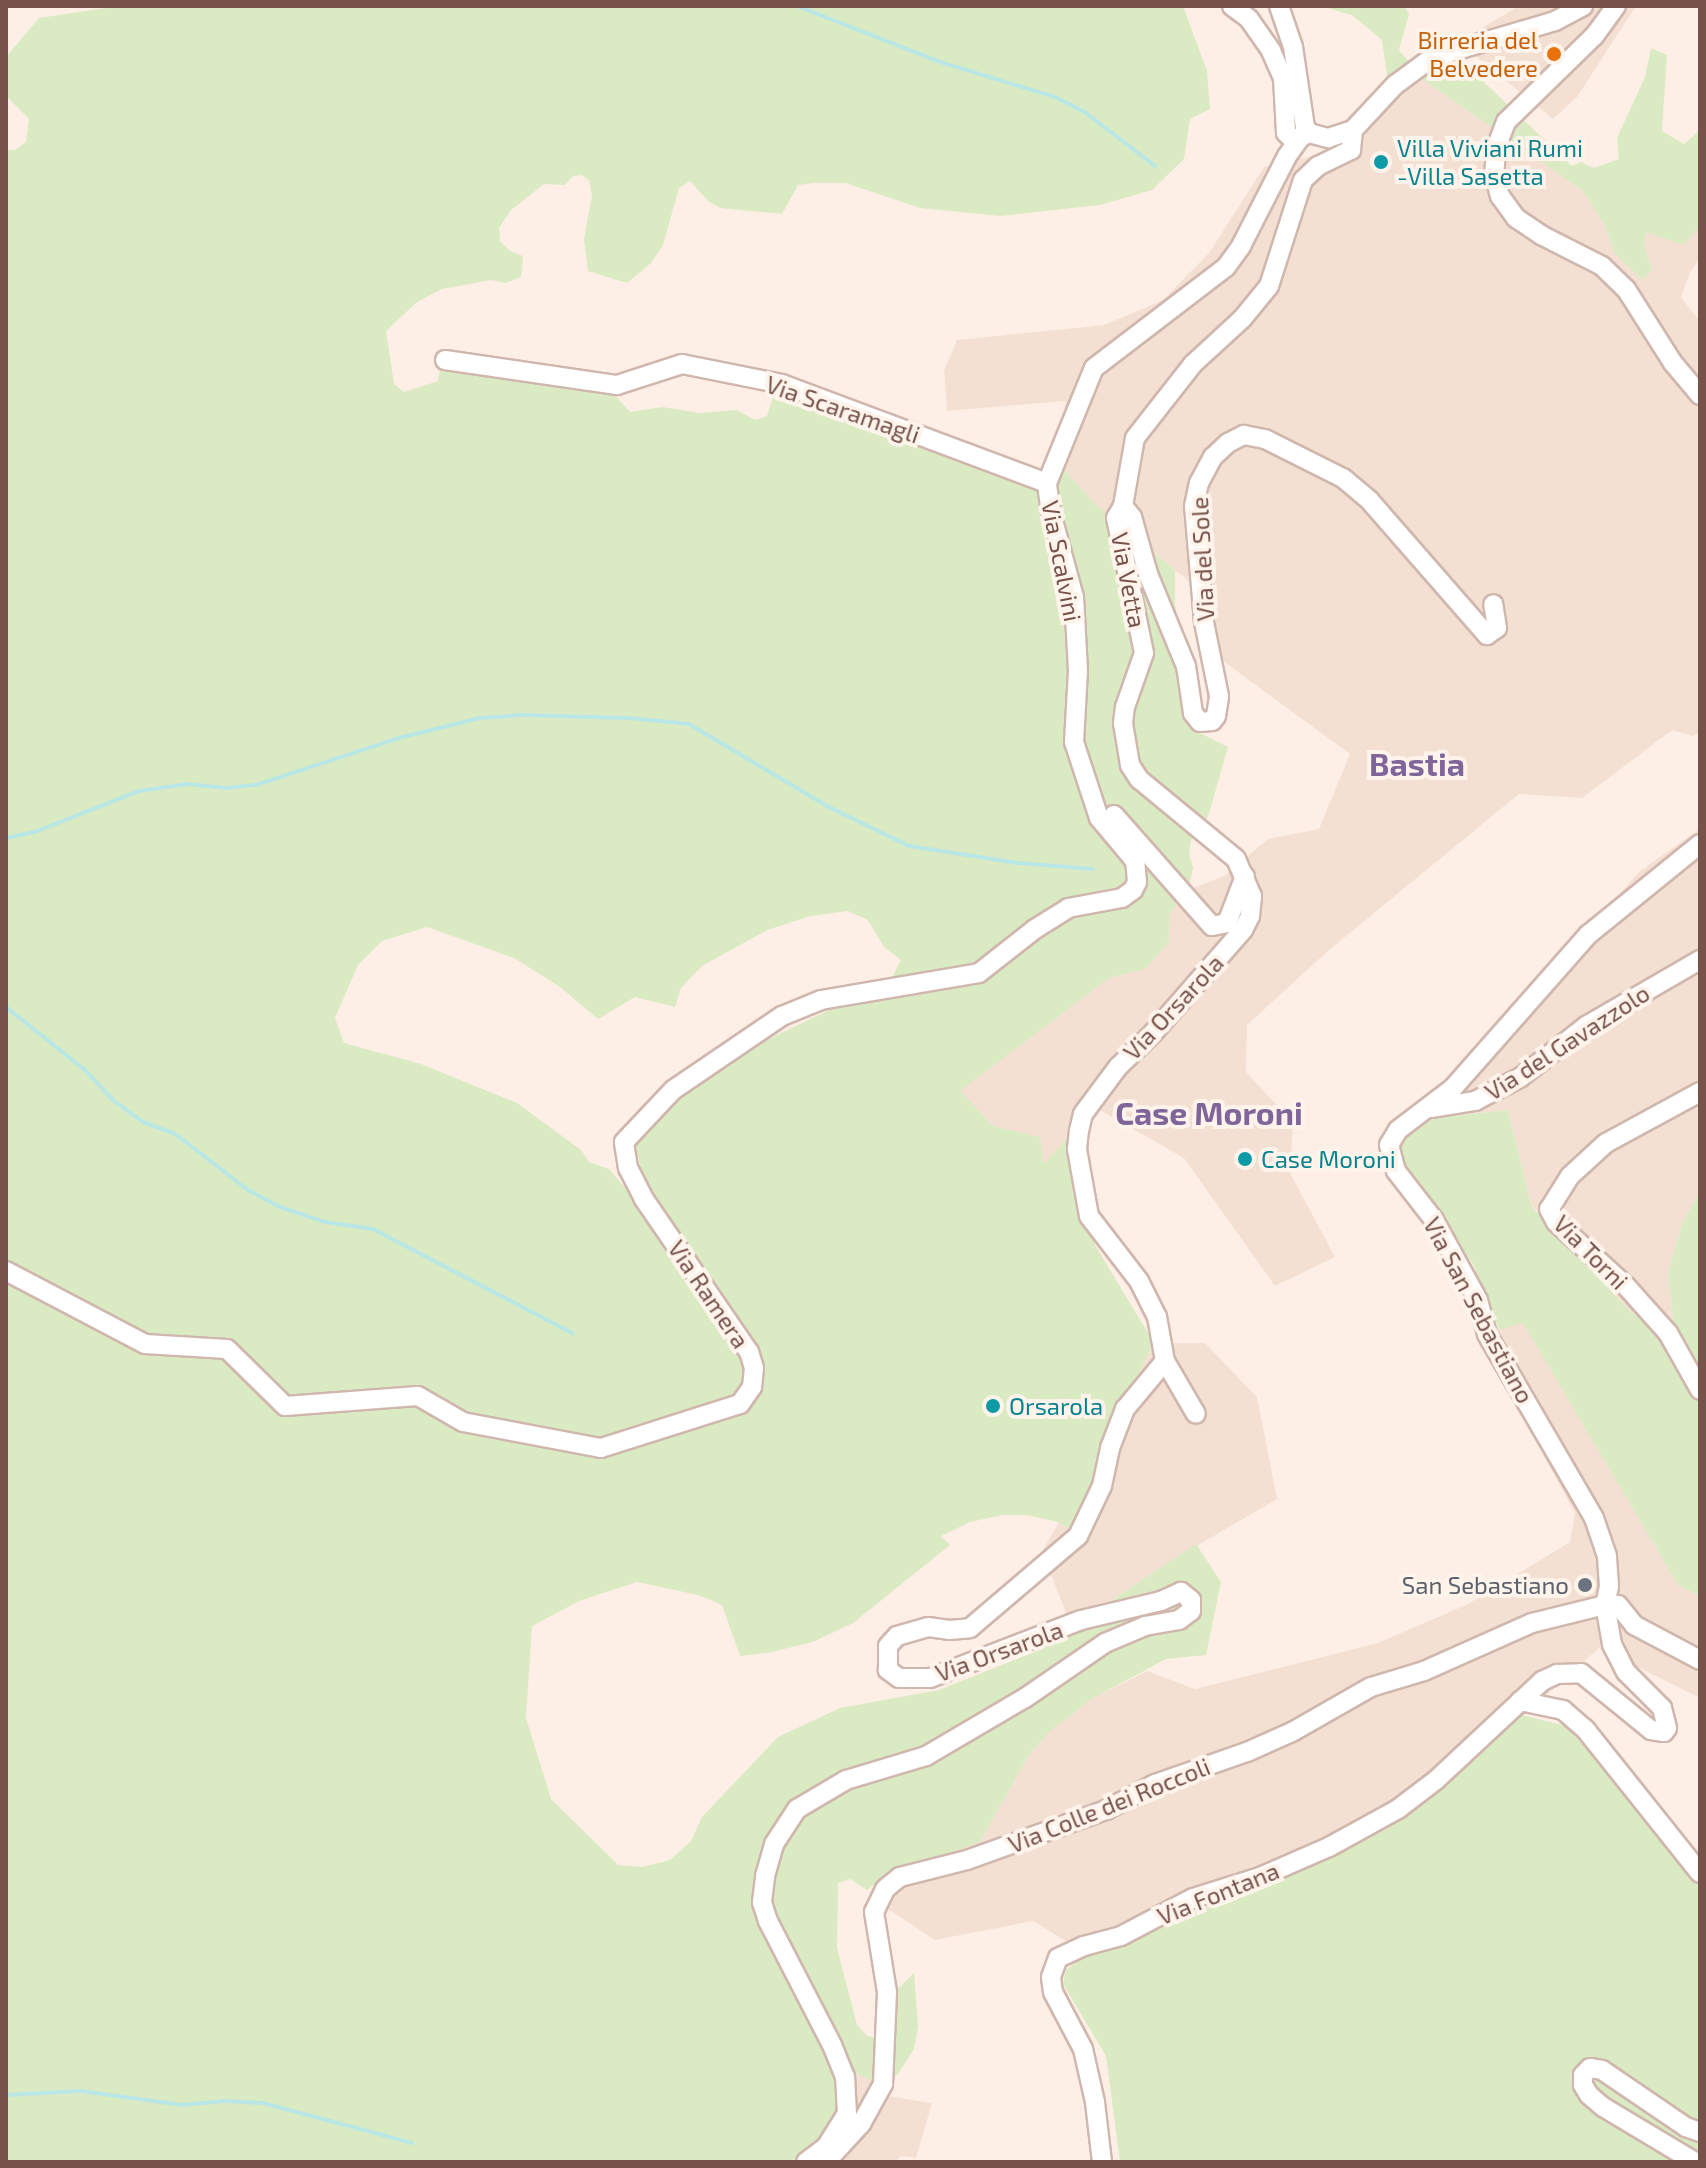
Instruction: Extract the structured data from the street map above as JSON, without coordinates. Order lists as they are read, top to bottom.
{
  "streets": {
    "street": [
      "Via Scaramagli",
      "Via del Sole",
      "Via Scalvini",
      "Via Vetta",
      "Via Orsarola",
      "Via del Gavazzolo",
      "Via Torni",
      "Via Ramera",
      "Via San Sebastiano",
      "Via Colle dei Roccoli",
      "Via Fontana"
    ]
  },
  "crossings": [
    ["Via Scaramagli", "Via Scalvini"],
    ["Via del Sole", "Via Vetta"],
    ["Via Scalvini", "Via Vetta"],
    ["Via Scalvini", "Via Orsarola"],
    ["Via Scalvini", "Via Ramera"],
    ["Via Vetta", "Via Orsarola"],
    ["Via del Gavazzolo", "Via San Sebastiano"],
    ["Via San Sebastiano", "Via Colle dei Roccoli"],
    ["Via San Sebastiano", "Via Fontana"]
  ],
  "districts": ["Bastia", "Case Moroni"],
  "places": [
    "Birreria del Belvedere",
    "Villa Viviani Rumi -Villa Sasetta",
    "Case Moroni",
    "Orsarola",
    "San Sebastiano"
  ]
}
